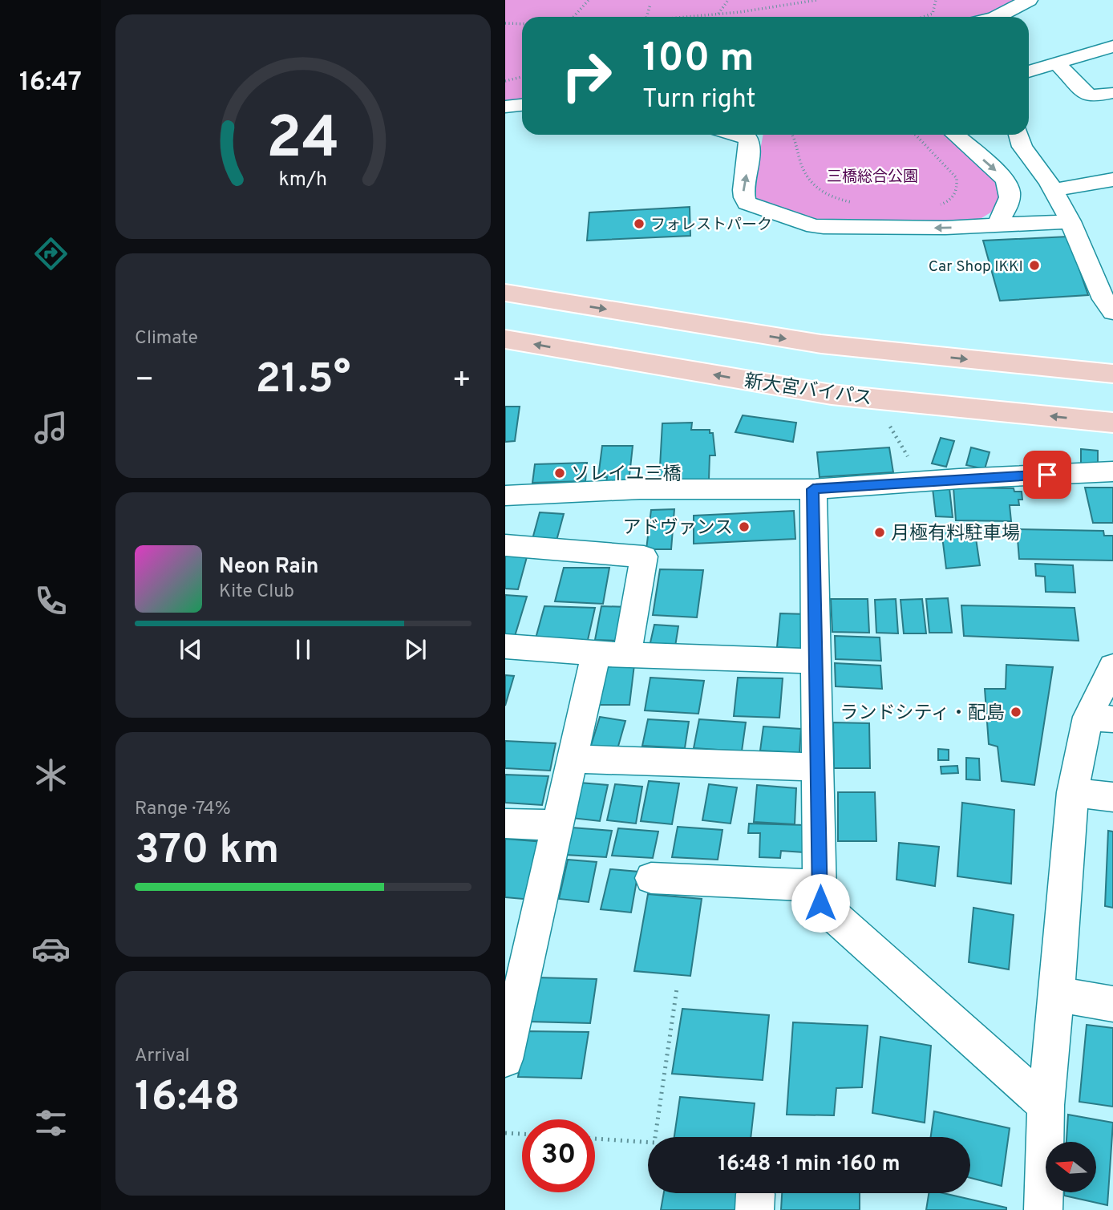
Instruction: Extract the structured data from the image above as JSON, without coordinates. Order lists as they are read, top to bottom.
{
  "streets": {
    "highway": ["新大宮バイパス"]
  },
  "parks": ["三橋総合公園"],
  "places": [
    "フォレストパーク",
    "Car Shop IKKI",
    "ソレイユ三橋",
    "アドヴァンス",
    "月極有料駐車場",
    "ランドシティ・配島"
  ],
  "north": "left",
  "page": {
    "tabs": "16:47",
    "turn": ["100 m", "Turn right"],
    "tile": [
      "Climate",
      ["Range · 74%", "370 km"],
      ["Arrival", "16:48"]
    ],
    "heat": ["−", "21.5°", "+"],
    "song": ["Neon Rain", "Kite Club"],
    "limit": "30",
    "trip": "16:48 · 1 min · 160 m",
    "gauge": ["24", "km/h"]
  }
}
